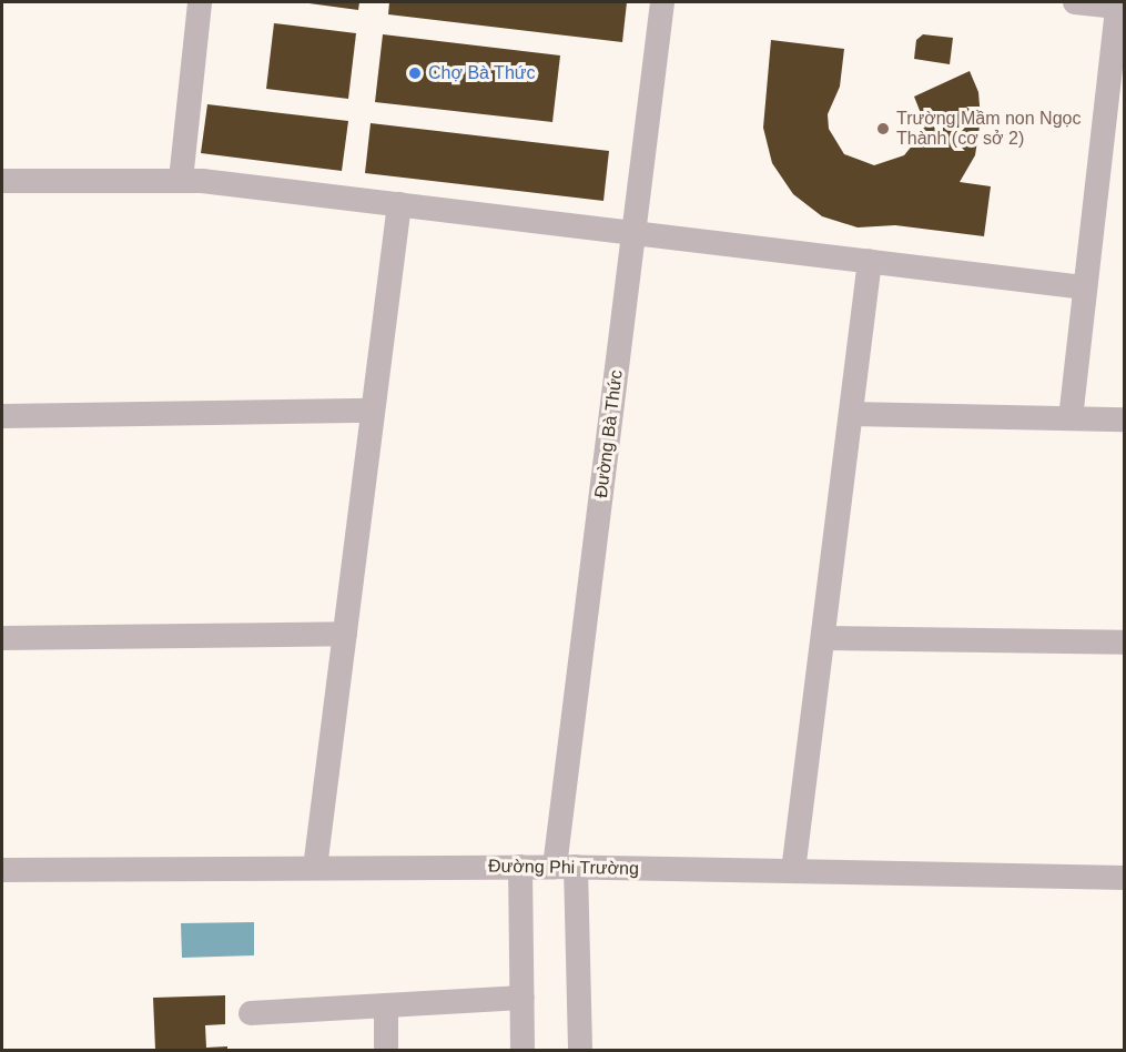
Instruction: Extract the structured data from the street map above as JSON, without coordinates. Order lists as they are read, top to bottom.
{
  "streets": {
    "street": ["Đường Bà Thức", "Đường Phi Trường"]
  },
  "crossings": [
    ["Đường Bà Thức", "Đường Phi Trường"]
  ],
  "places": ["Chợ Bà Thức", "Trường Mầm non Ngọc Thành (cơ sở 2)"]
}
